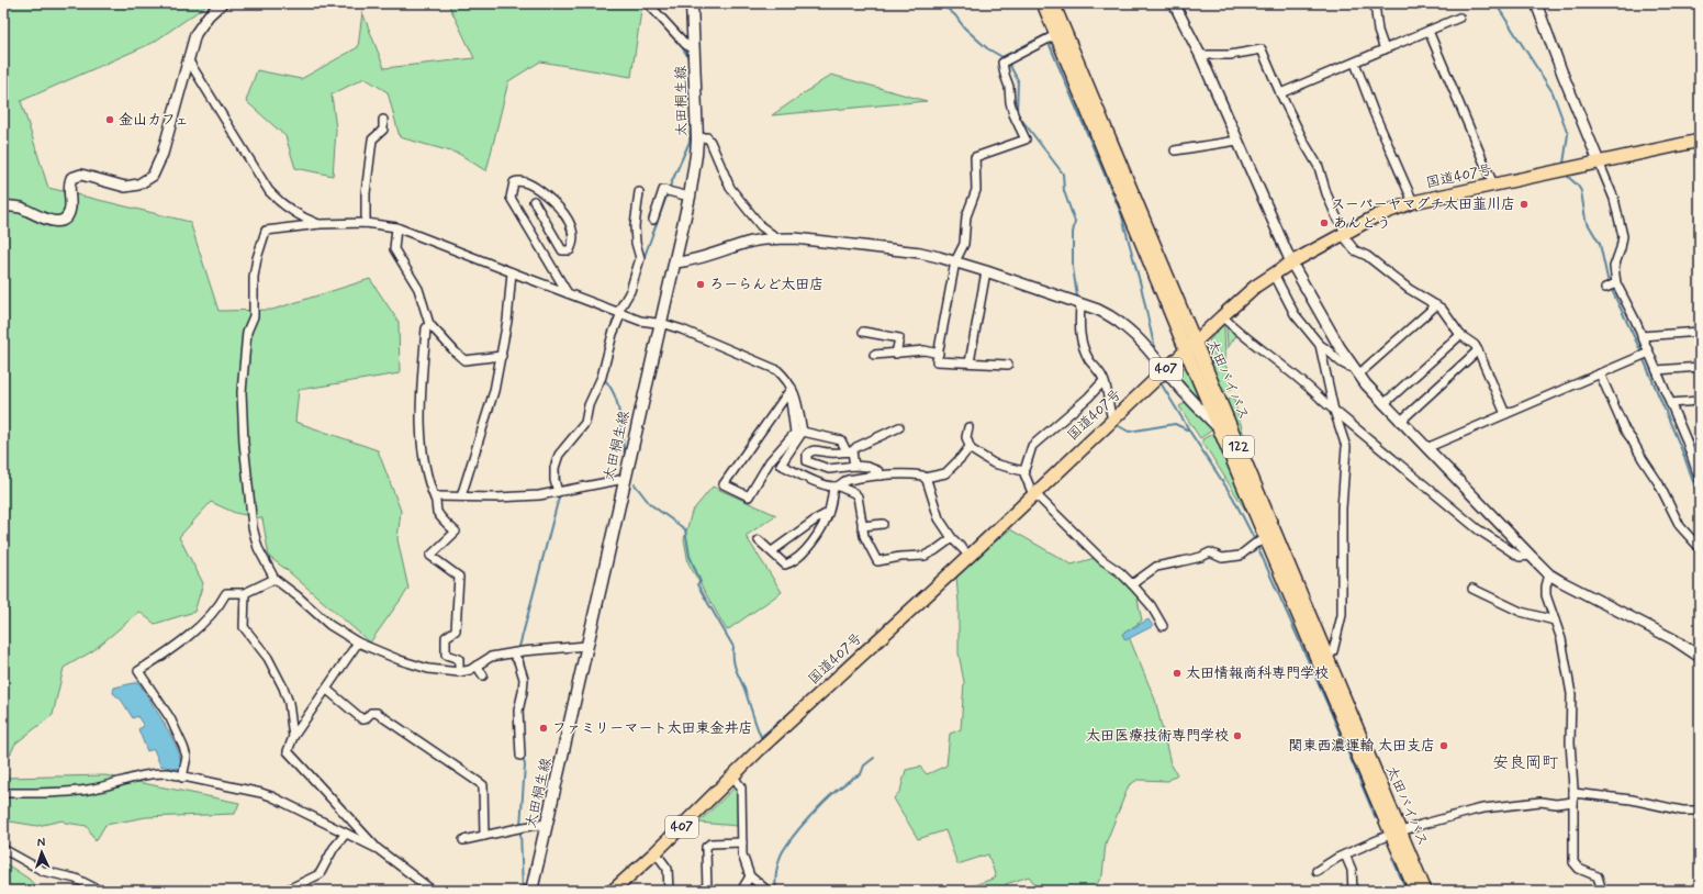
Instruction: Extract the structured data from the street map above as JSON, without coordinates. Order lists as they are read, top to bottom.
{
  "streets": {
    "highway": [
      "国道407号",
      "407",
      "太田バイパス",
      "122"
    ],
    "main road": ["太田桐生線"]
  },
  "crossings": [
    ["国道407号", "太田バイパス"]
  ],
  "districts": ["安良岡町"],
  "places": [
    "金山カフェ",
    "スーパーヤマグチ太田韮川店",
    "あんどう",
    "ろーらんど太田店",
    "太田情報商科専門学校",
    "ファミリーマート太田東金井店",
    "太田医療技術専門学校",
    "関東西濃運輸 太田支店"
  ],
  "north": "top"
}
